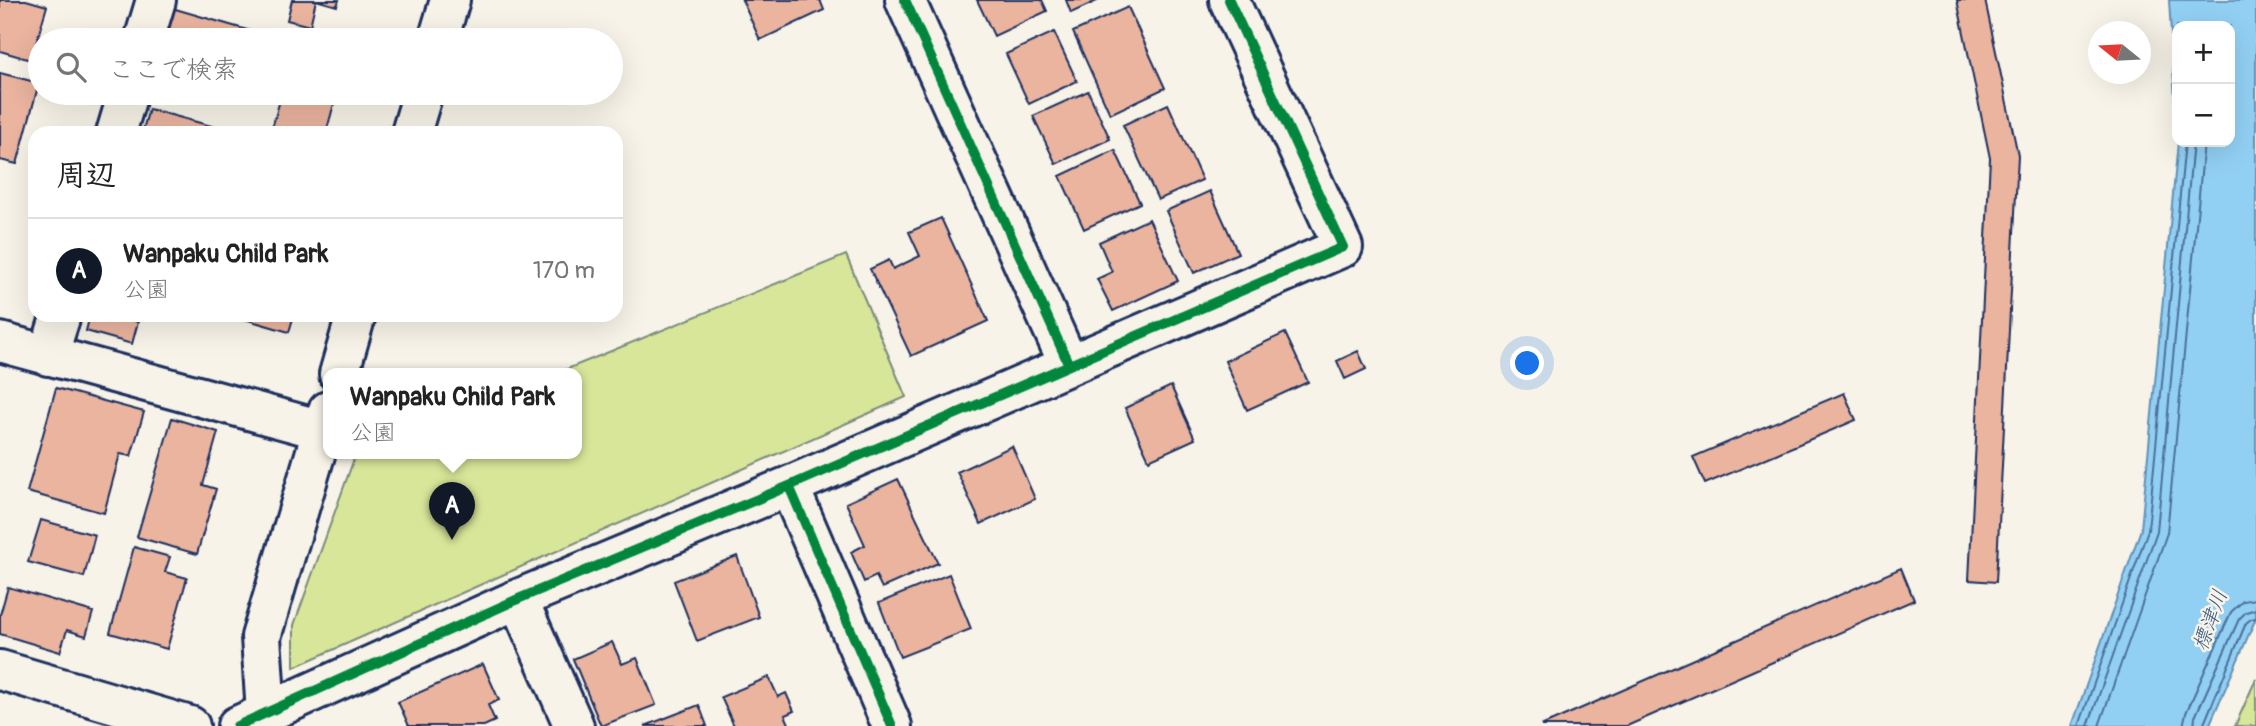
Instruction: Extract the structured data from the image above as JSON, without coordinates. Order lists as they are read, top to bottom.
{
  "water": ["標津川"],
  "north": "left",
  "page": {
    "map_buttons": ["+", "−"],
    "search": "ここで検索",
    "heading": "周辺",
    "list": [
      {
        "mark": "A",
        "name": "Wanpaku Child Park",
        "note": "公園",
        "value": "170 m"
      }
    ],
    "popup": ["Wanpaku Child Park", "公園"],
    "pins": "A"
  }
}
